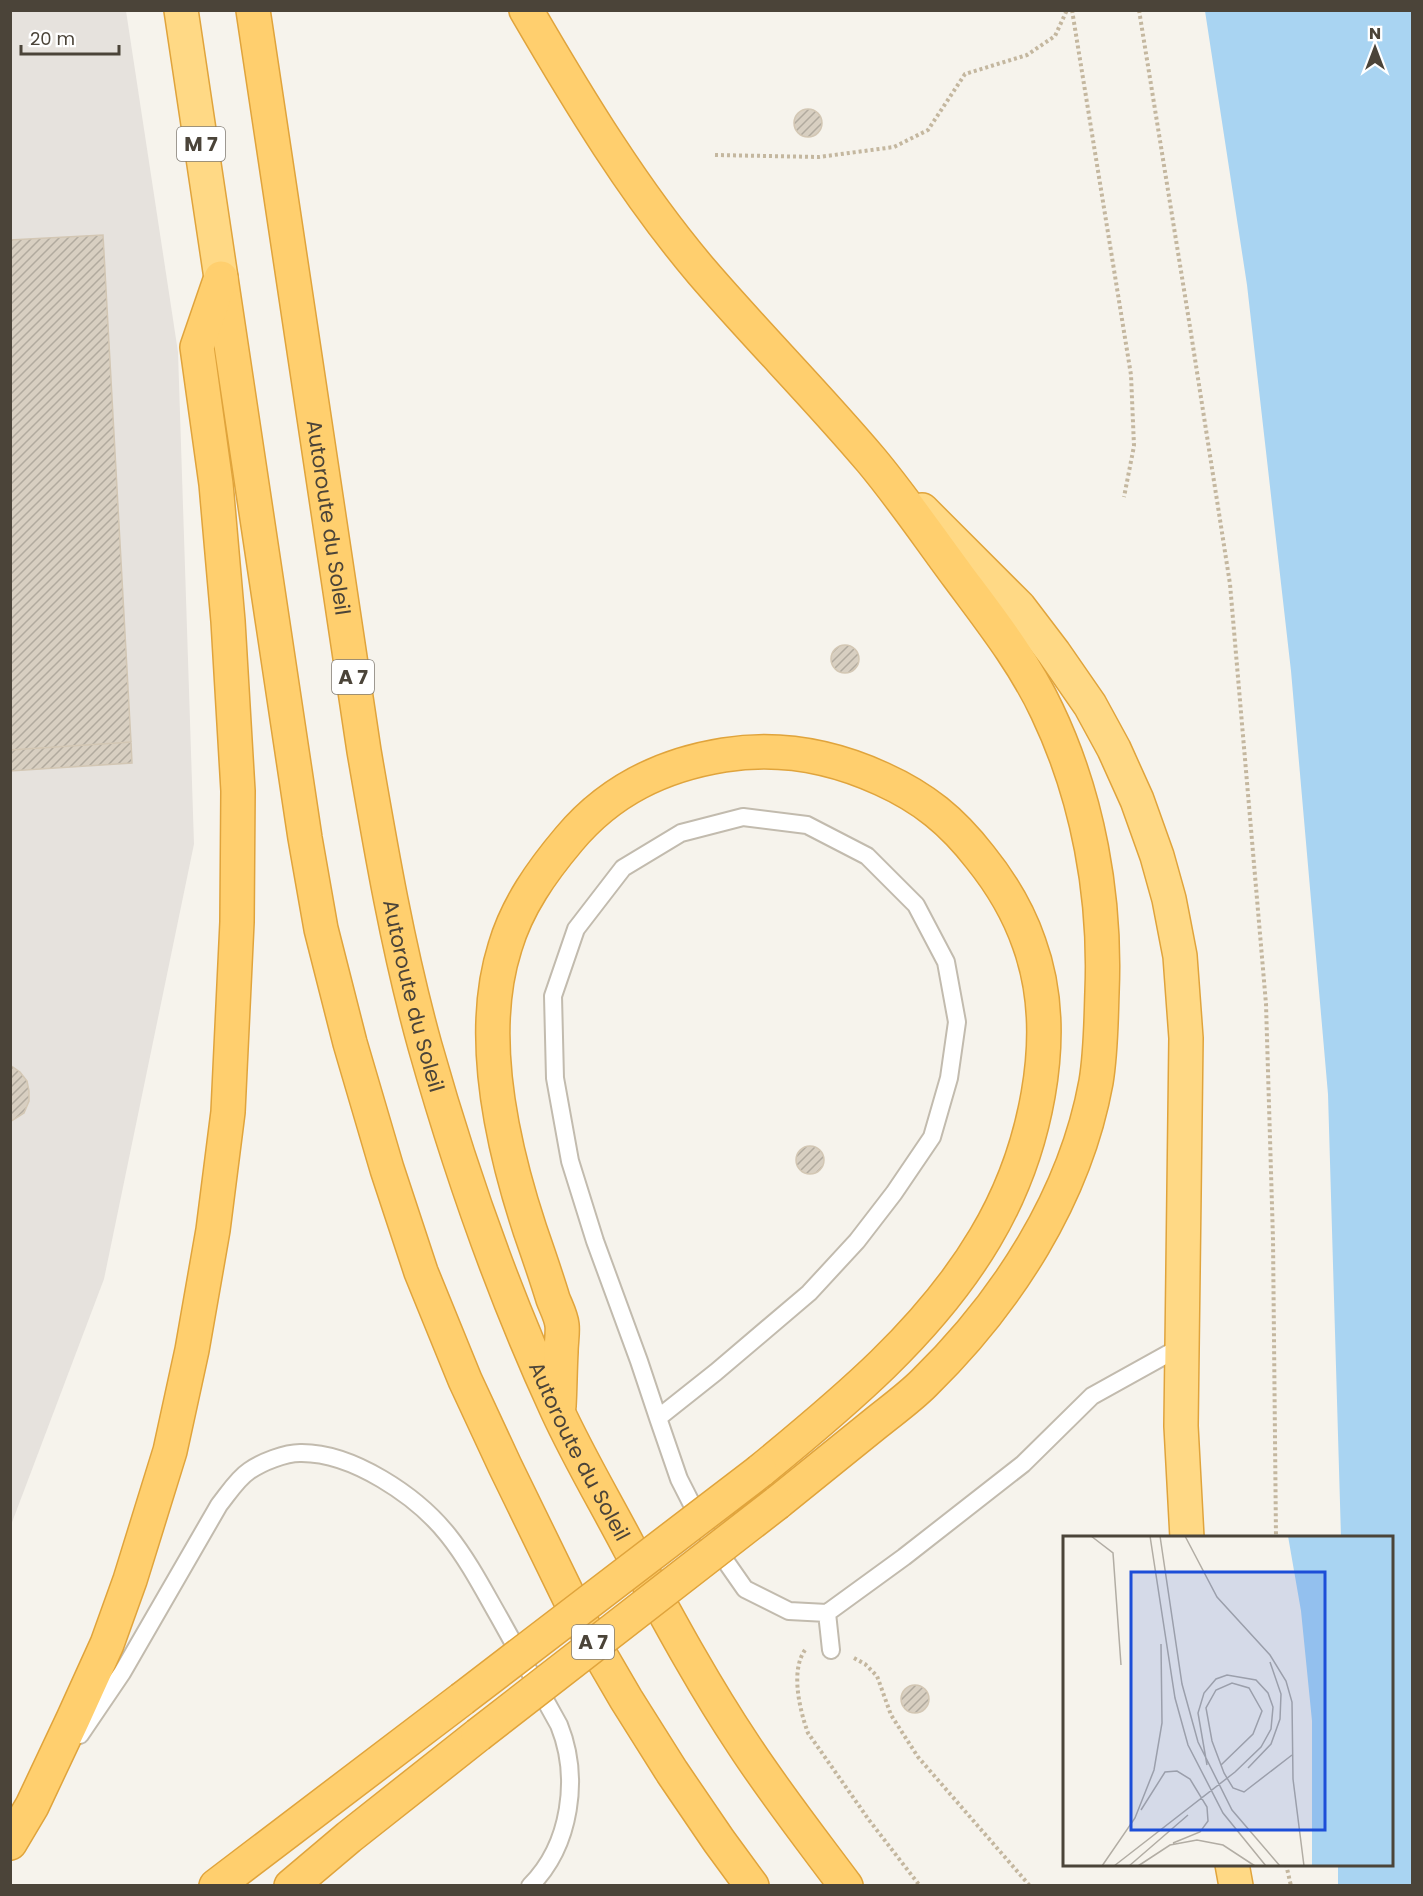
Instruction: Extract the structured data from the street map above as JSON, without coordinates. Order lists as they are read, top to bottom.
{
  "streets": {
    "highway": ["M 7", "Autoroute du Soleil", "A 7"]
  },
  "crossings": [
    ["M 7", "A 7"]
  ],
  "scale_bar": "20 m",
  "north": "top"
}
